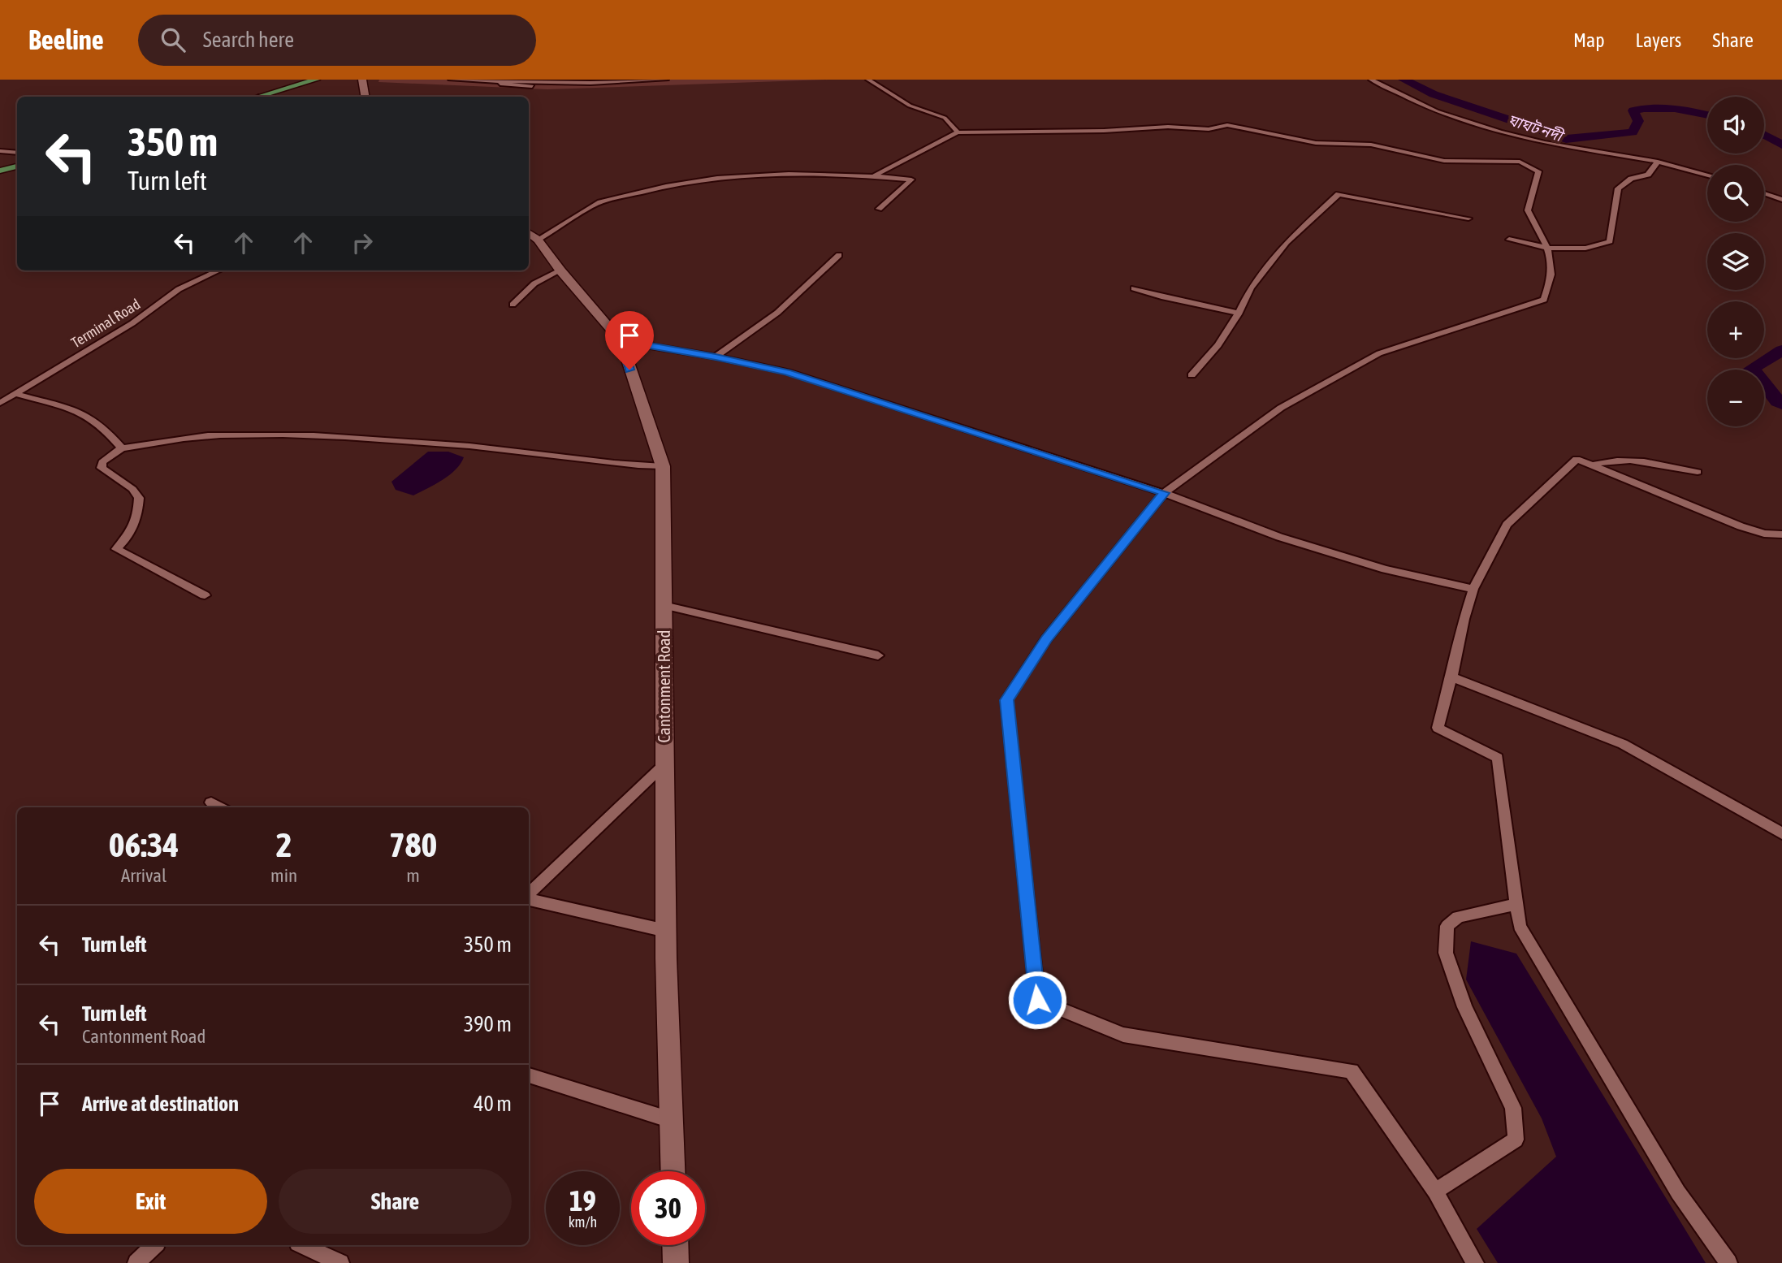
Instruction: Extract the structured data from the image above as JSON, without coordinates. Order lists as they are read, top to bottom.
{
  "streets": {
    "street": ["Terminal Road", "Cantonment Road"]
  },
  "water": ["ঘাঘট নদী"],
  "page": {
    "header": "Beeline",
    "search": "Search here",
    "nav": ["Map", "Layers", "Share"],
    "map_buttons": ["+", "−"],
    "turn": ["350 m", "Turn left"],
    "eta": [
      "06:34",
      "Arrival",
      "2",
      "min",
      "780",
      "m"
    ],
    "list": [
      {
        "name": "Turn left",
        "value": "350 m"
      },
      {
        "name": "Turn left",
        "note": "Cantonment Road",
        "value": "390 m"
      },
      {
        "name": "Arrive at destination",
        "value": "40 m"
      }
    ],
    "buttons": ["Exit", "Share"],
    "speed": "19 km/h",
    "limit": "30"
  }
}
